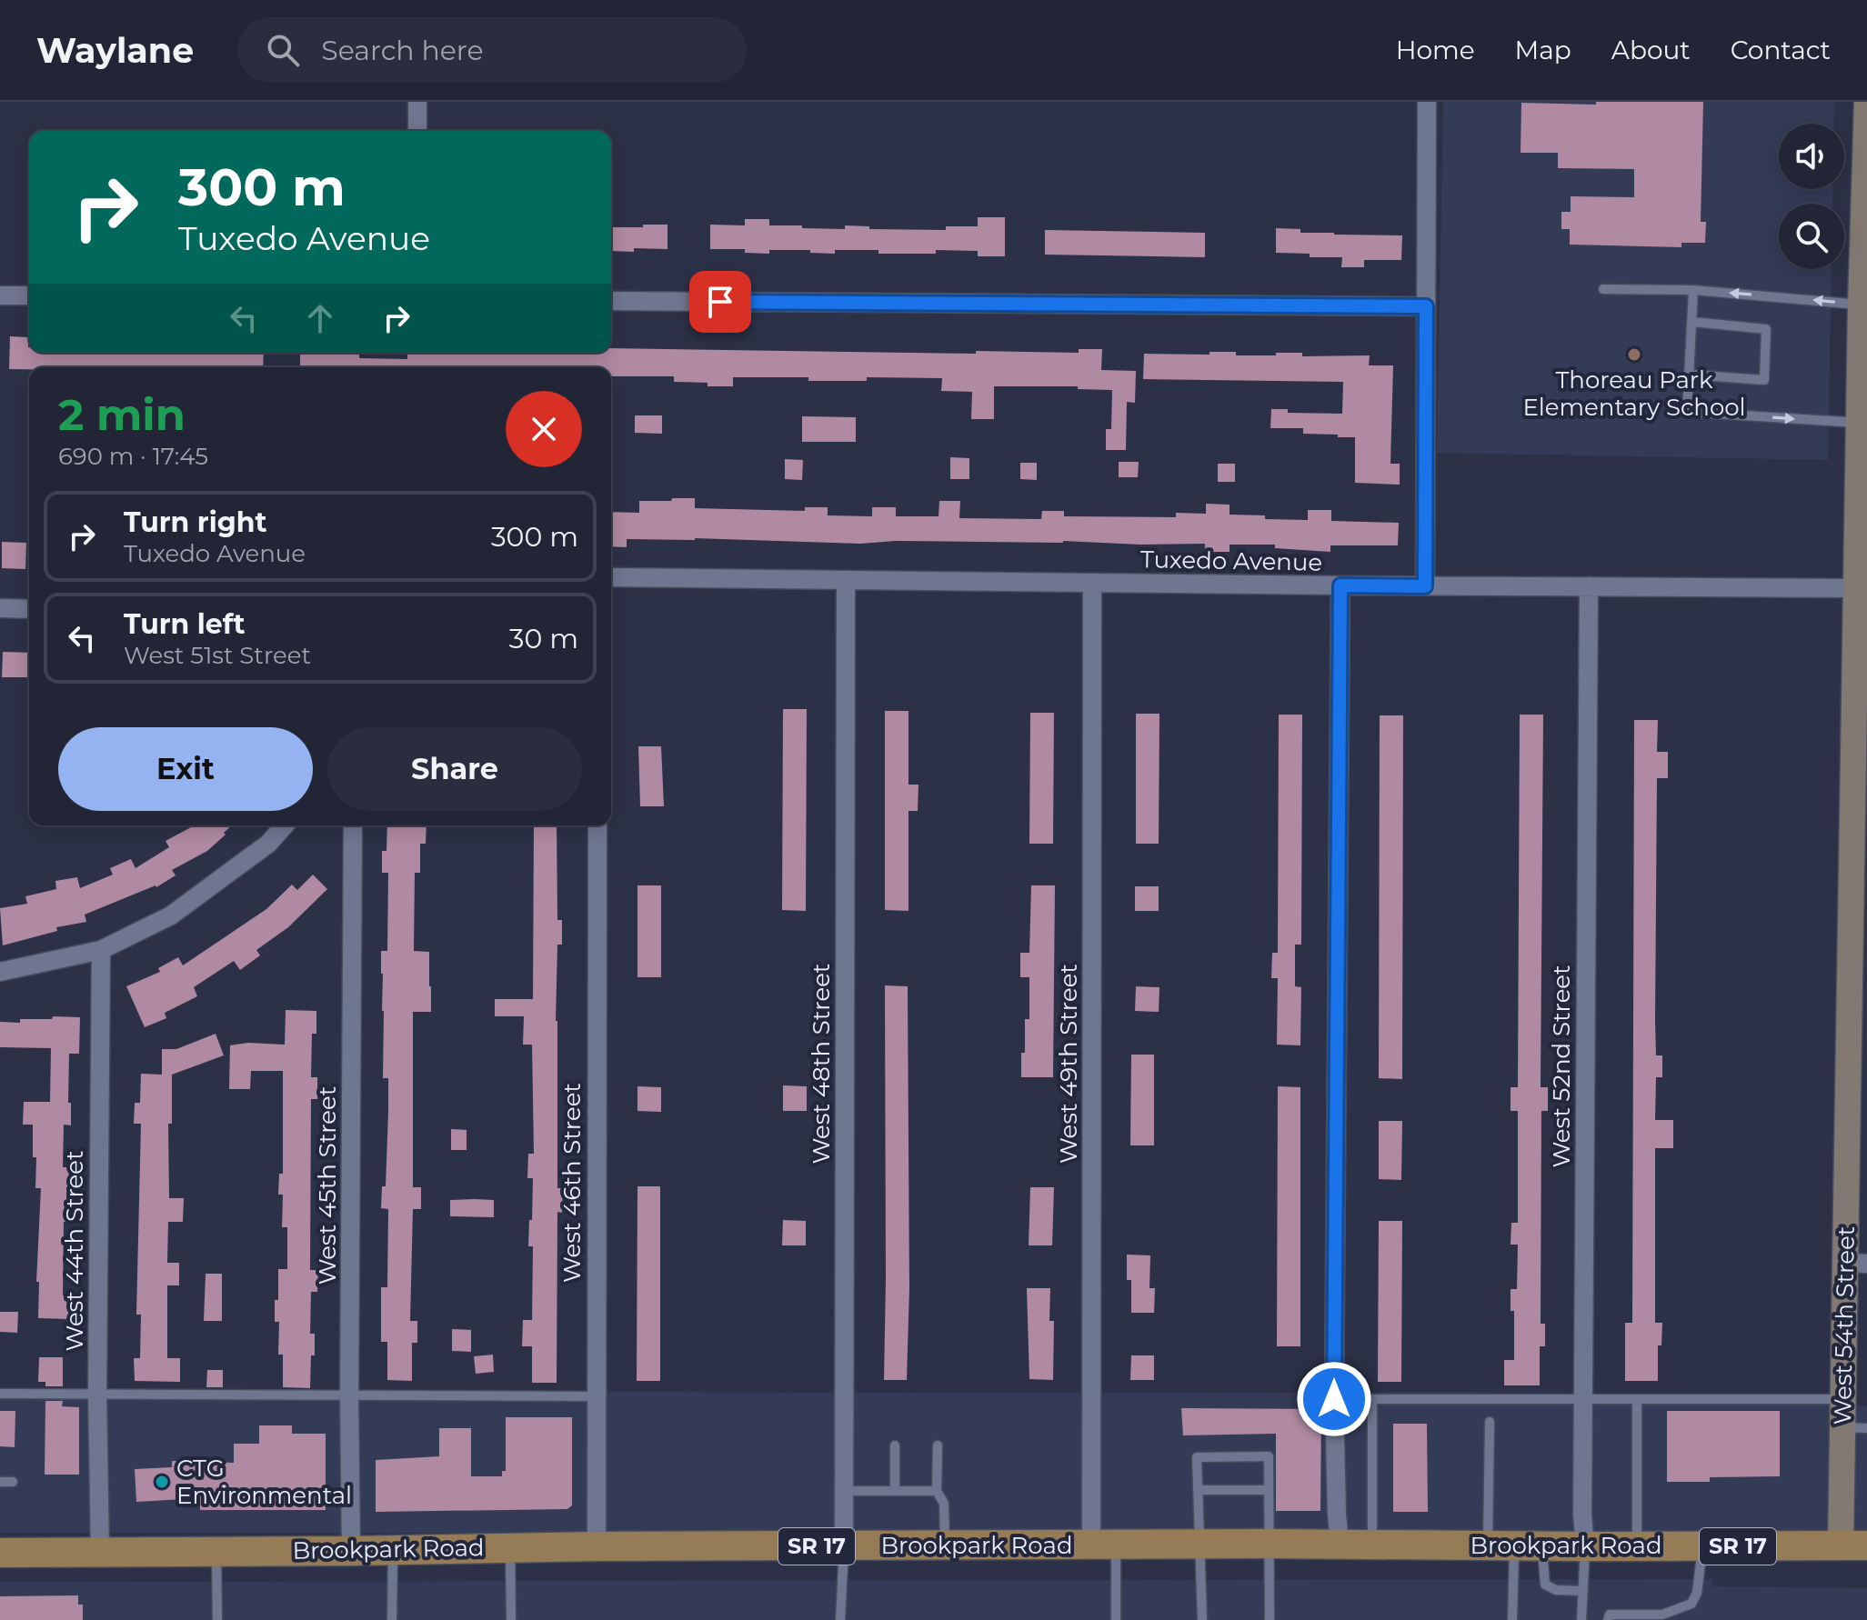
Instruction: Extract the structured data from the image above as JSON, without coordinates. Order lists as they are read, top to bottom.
{
  "streets": {
    "main road": ["Brookpark Road", "SR 17"],
    "street": [
      "Tuxedo Avenue",
      "West 48th Street",
      "West 49th Street",
      "West 52nd Street",
      "West 46th Street",
      "West 45th Street",
      "West 44th Street",
      "West 54th Street"
    ]
  },
  "crossings": [
    ["Tuxedo Avenue", "West 48th Street"],
    ["Tuxedo Avenue", "West 49th Street"],
    ["Tuxedo Avenue", "West 52nd Street"],
    ["Tuxedo Avenue", "West 54th Street"],
    ["West 48th Street", "Brookpark Road"],
    ["West 49th Street", "Brookpark Road"],
    ["West 52nd Street", "Brookpark Road"],
    ["West 46th Street", "Brookpark Road"],
    ["West 45th Street", "Brookpark Road"],
    ["West 44th Street", "Brookpark Road"],
    ["West 54th Street", "Brookpark Road"]
  ],
  "places": ["Thoreau Park Elementary School", "CTG Environmental"],
  "page": {
    "header": "Waylane",
    "search": "Search here",
    "nav": [
      "Home",
      "Map",
      "About",
      "Contact"
    ],
    "turn": ["300 m", "Tuxedo Avenue"],
    "heading": ["2 min", "690 m · 17:45"],
    "list": [
      {
        "name": "Turn right",
        "note": "Tuxedo Avenue",
        "value": "300 m"
      },
      {
        "name": "Turn left",
        "note": "West 51st Street",
        "value": "30 m"
      }
    ],
    "buttons": ["Exit", "Share"]
  }
}
